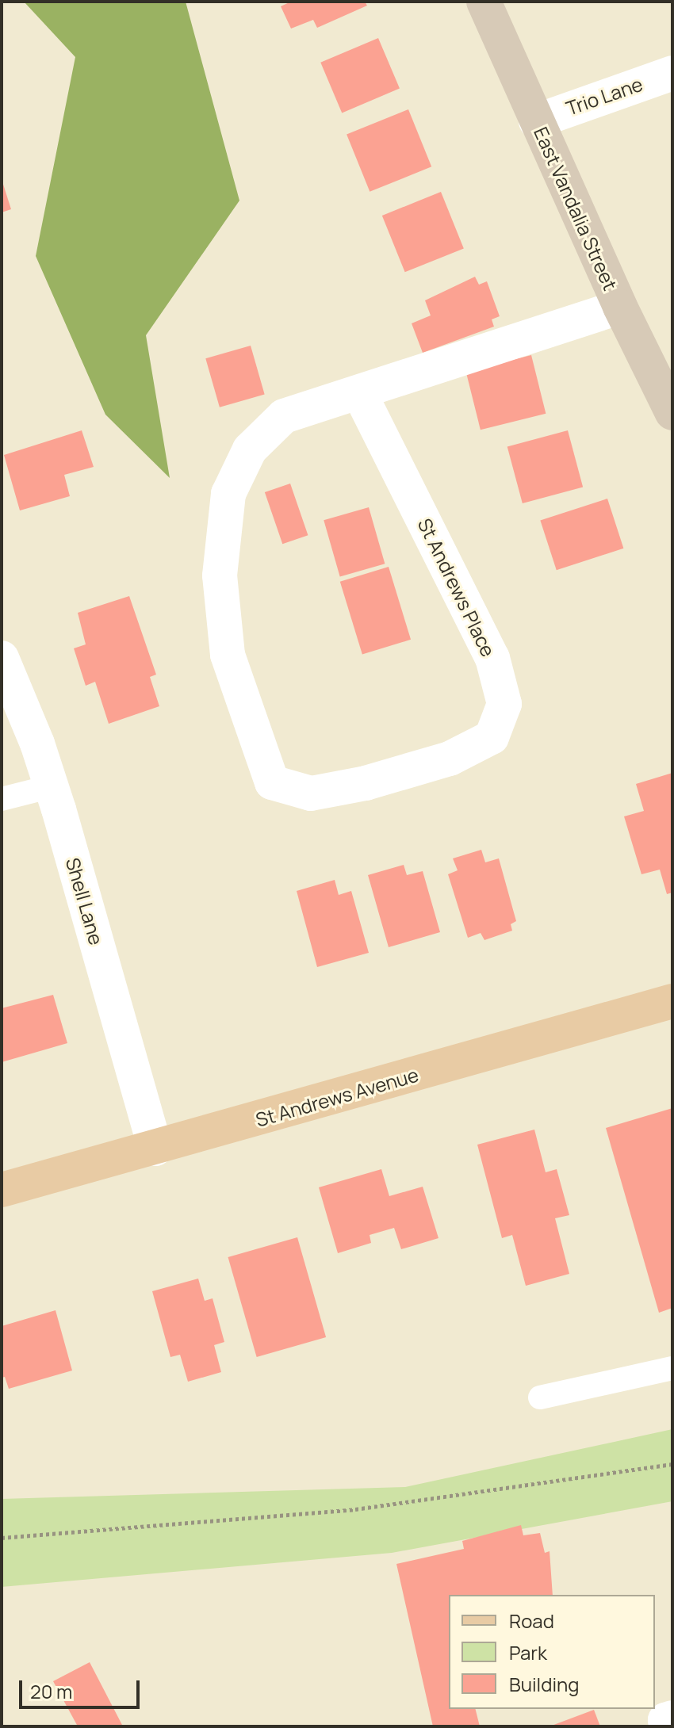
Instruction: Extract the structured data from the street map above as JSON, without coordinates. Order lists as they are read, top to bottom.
{
  "streets": {
    "main road": ["East Vandalia Street", "St Andrews Avenue"],
    "street": ["Trio Lane", "St Andrews Place", "Shell Lane"]
  },
  "crossings": [
    ["Trio Lane", "East Vandalia Street"],
    ["East Vandalia Street", "St Andrews Place"],
    ["Shell Lane", "St Andrews Avenue"]
  ],
  "legend": ["Road", "Park", "Building"],
  "scale_bar": "20 m"
}
